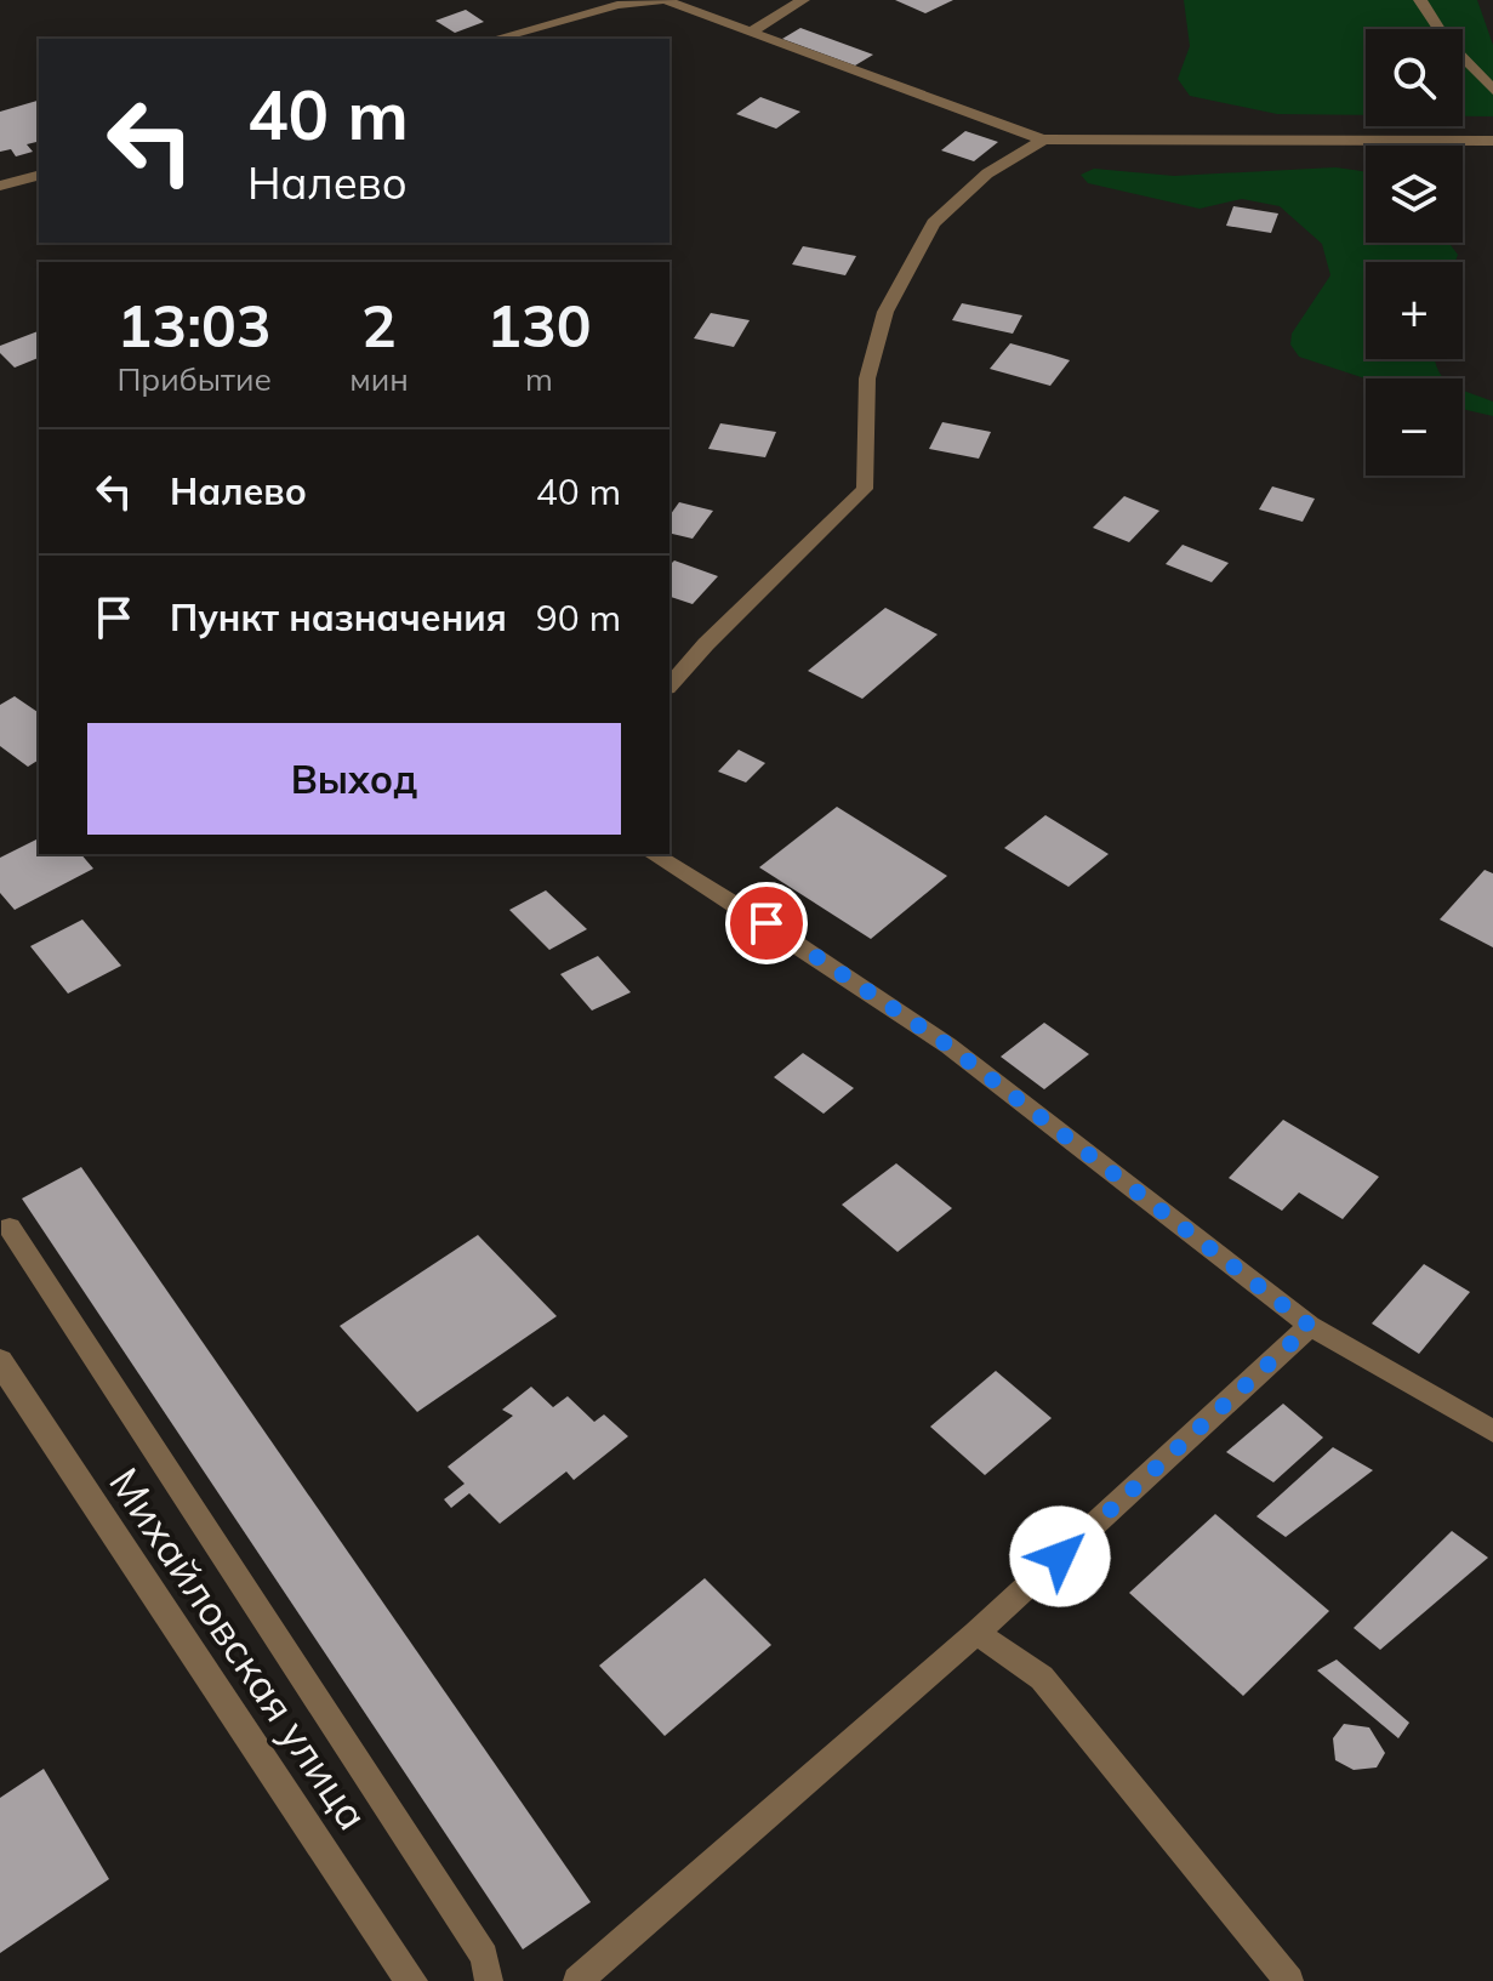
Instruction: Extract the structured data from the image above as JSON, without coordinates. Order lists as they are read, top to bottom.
{
  "streets": {
    "street": ["Михайловская улица"]
  },
  "page": {
    "map_buttons": ["+", "−"],
    "turn": ["40 m", "Налево"],
    "eta": [
      "13:03",
      "Прибытие",
      "2",
      "мин",
      "130",
      "m"
    ],
    "list": [
      {
        "name": "Налево",
        "value": "40 m"
      },
      {
        "name": "Пункт назначения",
        "value": "90 m"
      }
    ],
    "buttons": "Выход"
  }
}
